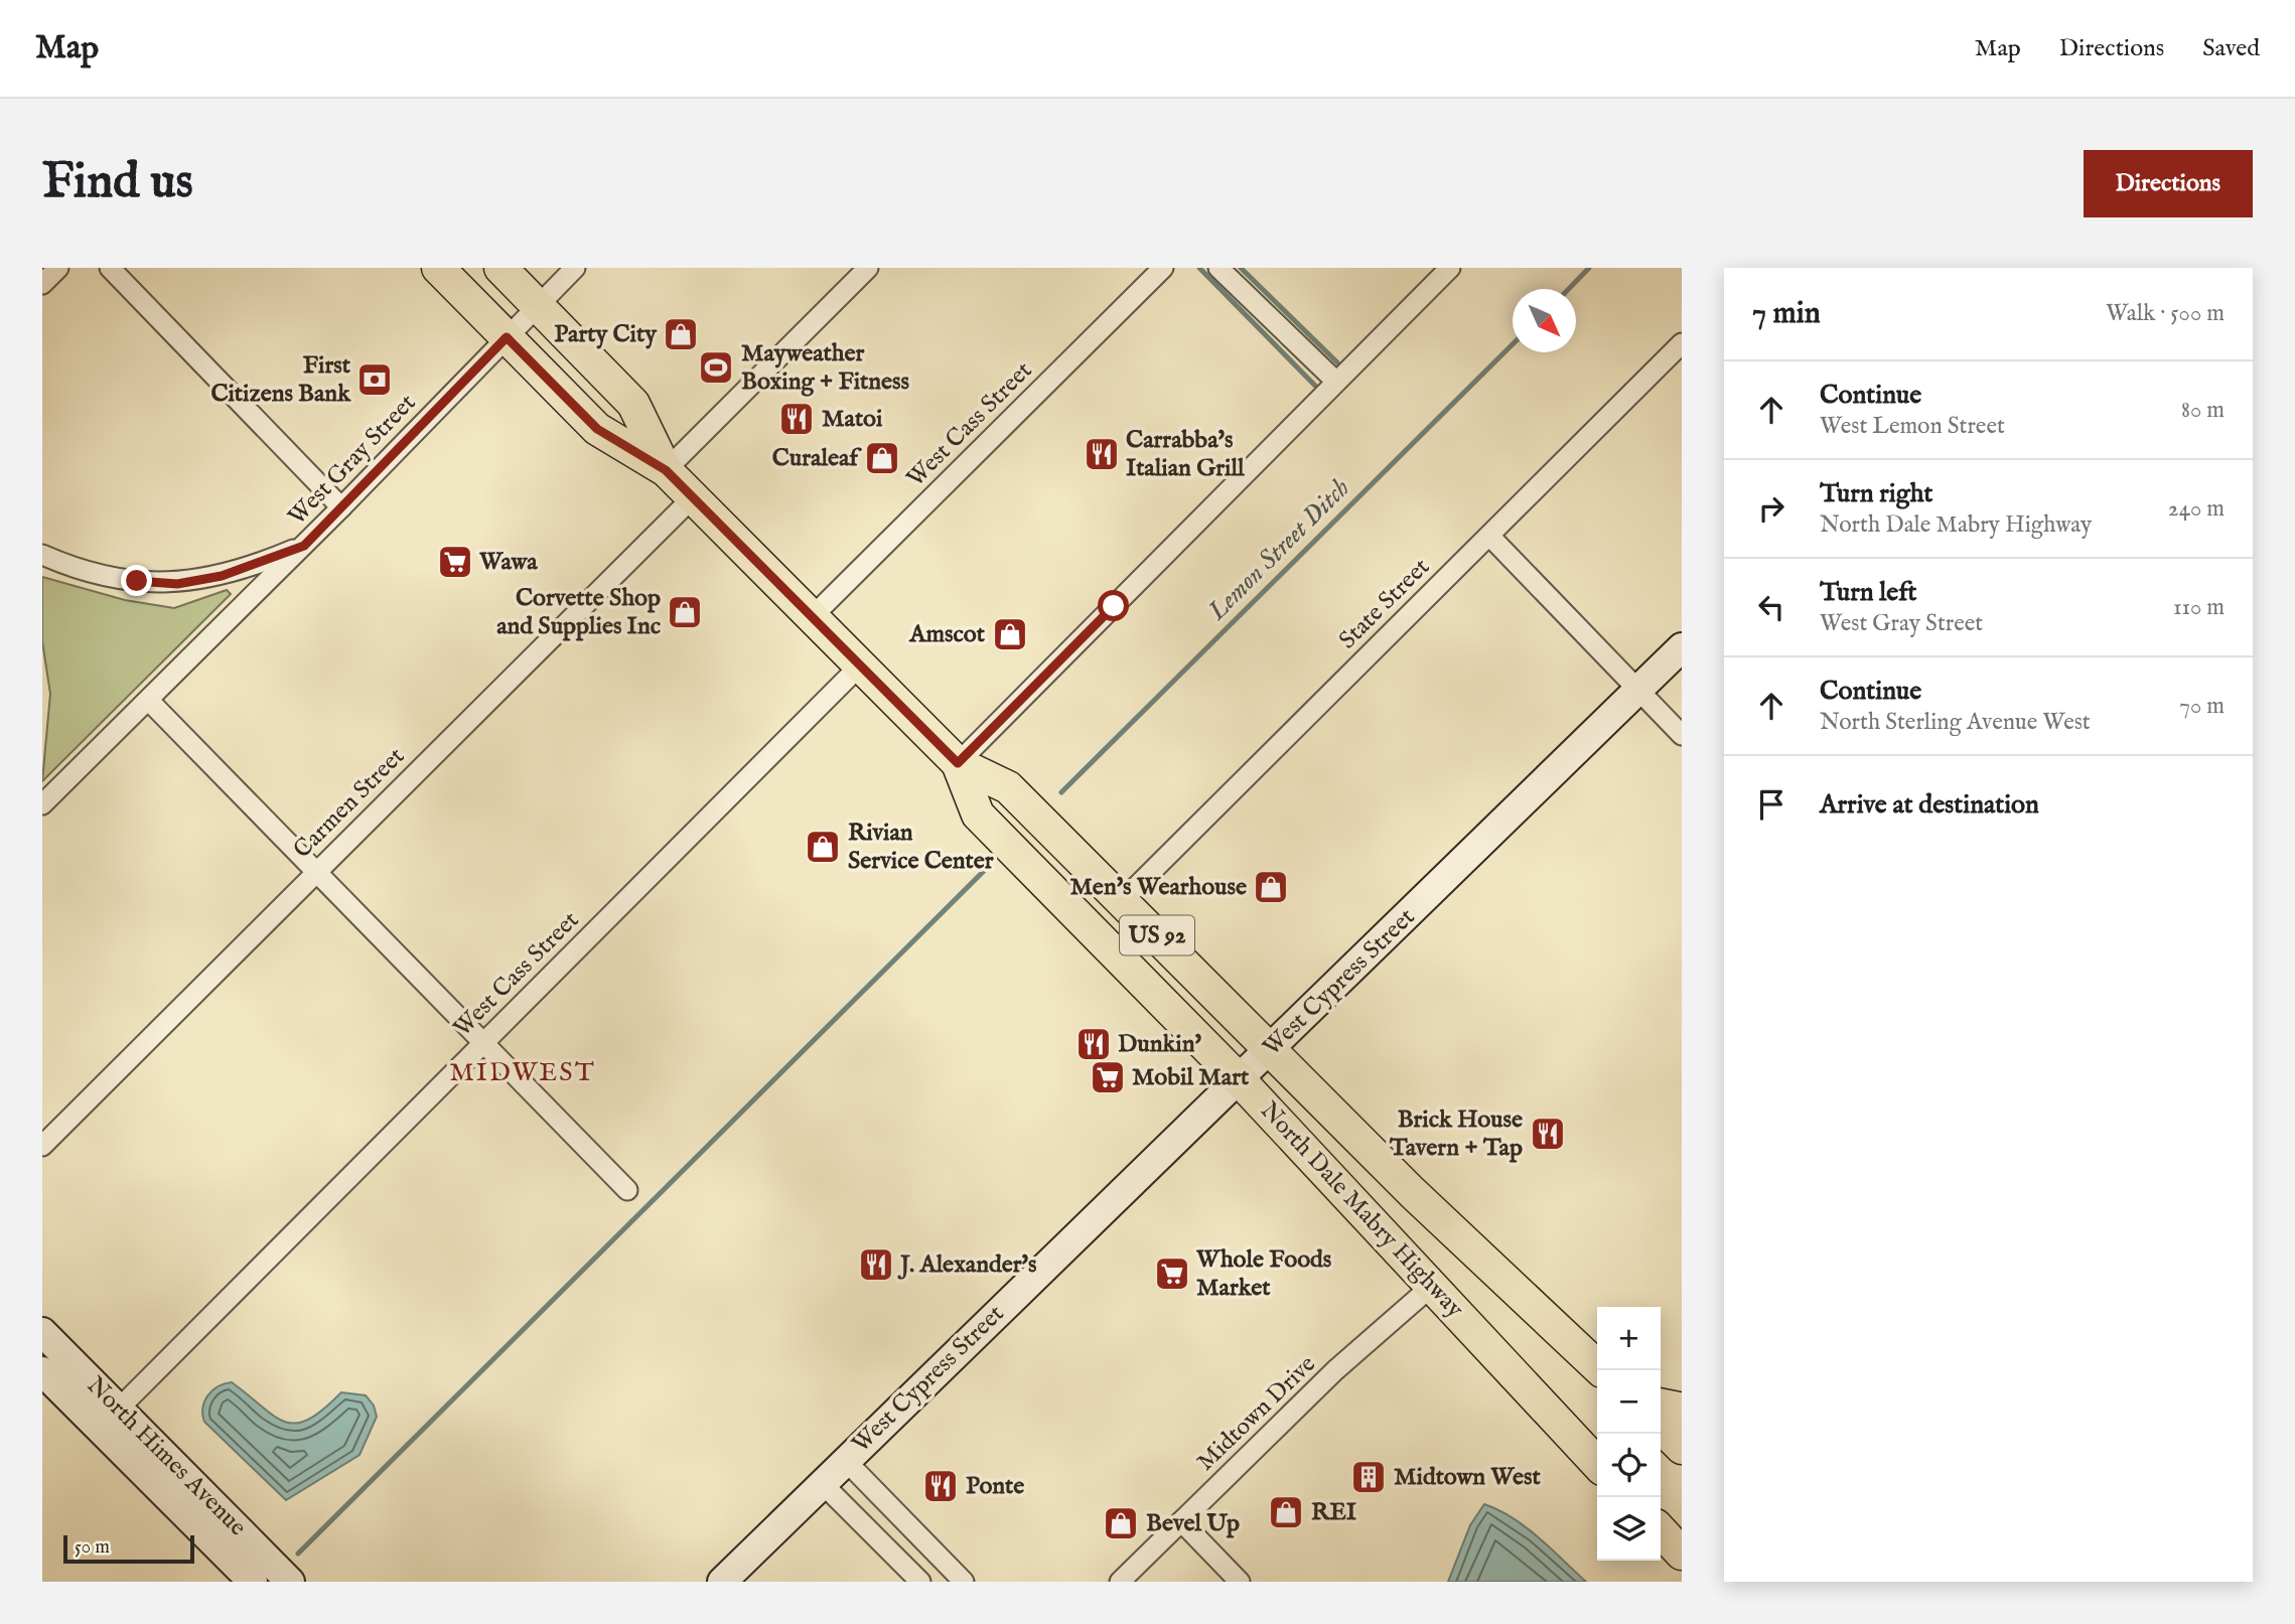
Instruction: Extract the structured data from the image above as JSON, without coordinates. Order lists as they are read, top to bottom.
{
  "streets": {
    "main road": ["US 92", "North Dale Mabry Highway"],
    "street": [
      "West Cass Street",
      "West Gray Street",
      "State Street",
      "Carmen Street",
      "West Cypress Street",
      "Midtown Drive",
      "North Himes Avenue"
    ]
  },
  "crossings": [
    ["West Cass Street", "North Dale Mabry Highway"],
    ["West Cass Street", "North Himes Avenue"],
    ["West Gray Street", "North Dale Mabry Highway"],
    ["State Street", "North Dale Mabry Highway"],
    ["Carmen Street", "North Dale Mabry Highway"],
    ["West Cypress Street", "North Dale Mabry Highway"],
    ["North Dale Mabry Highway", "Midtown Drive"]
  ],
  "districts": ["MIDWEST"],
  "water": ["Lemon Street Ditch"],
  "places": {
    "shop": [
      "Party City",
      "Curaleaf",
      "Corvette Shop and Supplies Inc",
      "Amscot",
      "Rivian Service Center",
      "Men's Wearhouse",
      "REI",
      "Bevel Up"
    ],
    "sports": ["Mayweather Boxing + Fitness"],
    "bank": ["First Citizens Bank"],
    "restaurant": [
      "Matoi",
      "Carrabba's Italian Grill",
      "Dunkin'",
      "Brick House Tavern + Tap",
      "J. Alexander's",
      "Ponte"
    ],
    "supermarket": ["Wawa", "Mobil Mart", "Whole Foods Market"],
    "building": ["Midtown West"]
  },
  "scale_bar": "50 m",
  "north": "bottom right",
  "page": {
    "header": "Map",
    "nav": ["Map", "Directions", "Saved"],
    "buttons": "Directions",
    "title": "Find us",
    "heading": ["7 min", "Walk · 500 m"],
    "list": [
      ["Continue", "West Lemon Street", "80 m"],
      ["Turn right", "North Dale Mabry Highway", "240 m"],
      ["Turn left", "West Gray Street", "110 m"],
      ["Continue", "North Sterling Avenue West", "70 m"],
      "Arrive at destination"
    ],
    "map_buttons": ["+", "−"],
    "scale": "50 m"
  }
}
